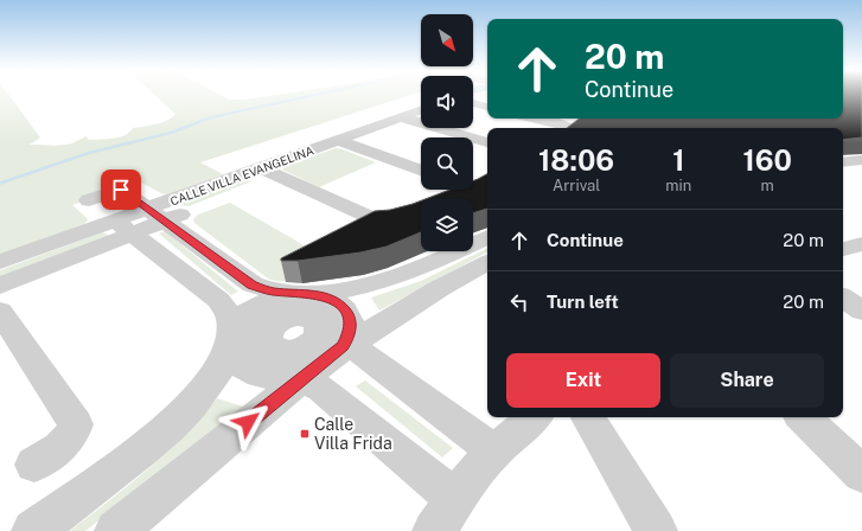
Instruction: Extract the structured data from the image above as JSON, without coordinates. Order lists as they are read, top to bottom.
{
  "streets": {
    "street": ["CALLE VILLA EVANGELINA"]
  },
  "places": {
    "transit": ["Calle Villa Frida"]
  },
  "north": "bottom right",
  "page": {
    "turn": ["20 m", "Continue"],
    "eta": [
      "18:06",
      "Arrival",
      "1",
      "min",
      "160",
      "m"
    ],
    "list": [
      {
        "name": "Continue",
        "value": "20 m"
      },
      {
        "name": "Turn left",
        "value": "20 m"
      }
    ],
    "buttons": ["Exit", "Share"]
  }
}
